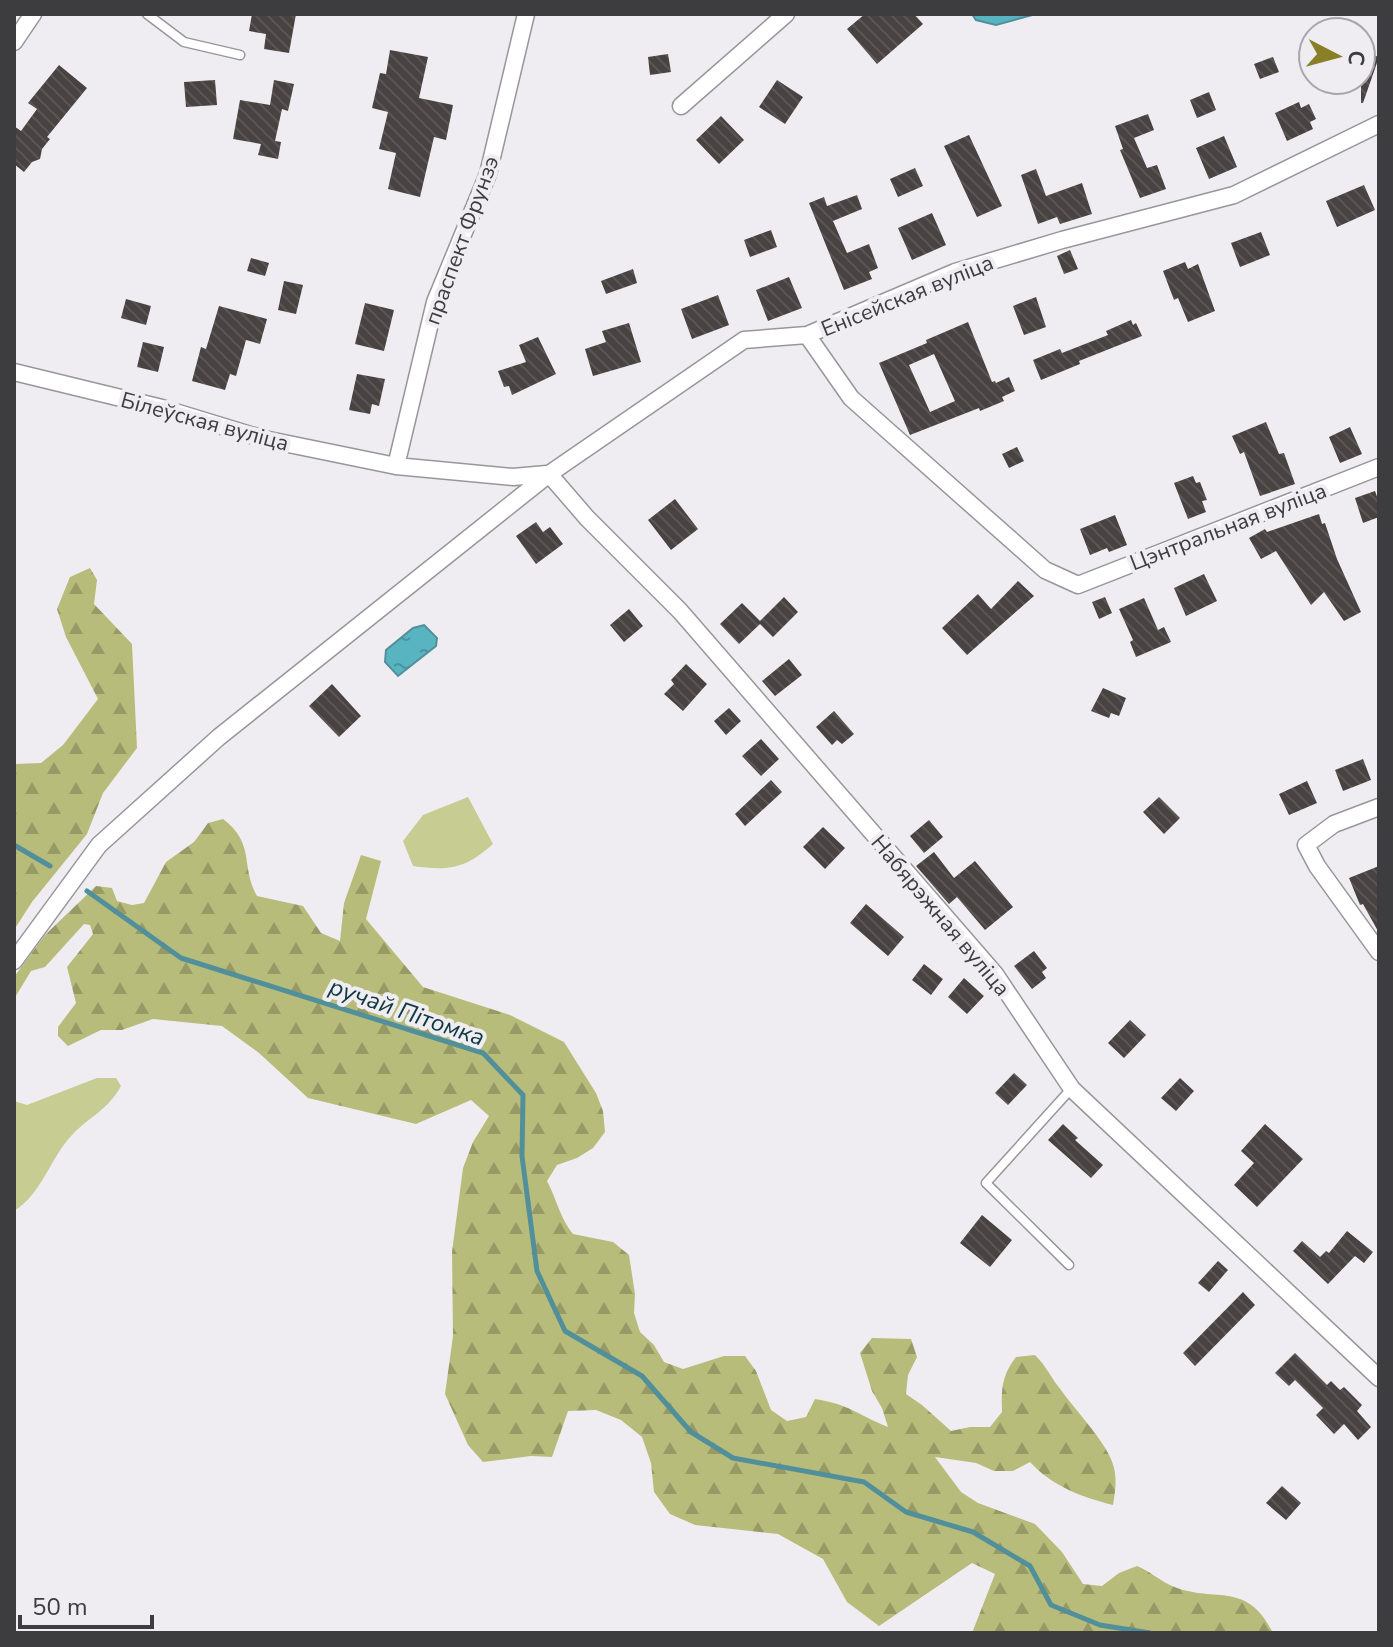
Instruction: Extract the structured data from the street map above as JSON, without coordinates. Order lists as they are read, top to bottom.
{
  "streets": {
    "street": [
      "праспект Фрунзэ",
      "Енісейская вуліца",
      "Білеўская вуліца",
      "Цэнтральная вуліца",
      "Набярэжная вуліца"
    ]
  },
  "crossings": [
    ["праспект Фрунзэ", "Білеўская вуліца"],
    ["Енісейская вуліца", "Білеўская вуліца"],
    ["Енісейская вуліца", "Цэнтральная вуліца"],
    ["Енісейская вуліца", "Набярэжная вуліца"],
    ["Білеўская вуліца", "Набярэжная вуліца"]
  ],
  "water": ["ручай Пітомка"],
  "scale_bar": "50 m",
  "north": "right"
}
